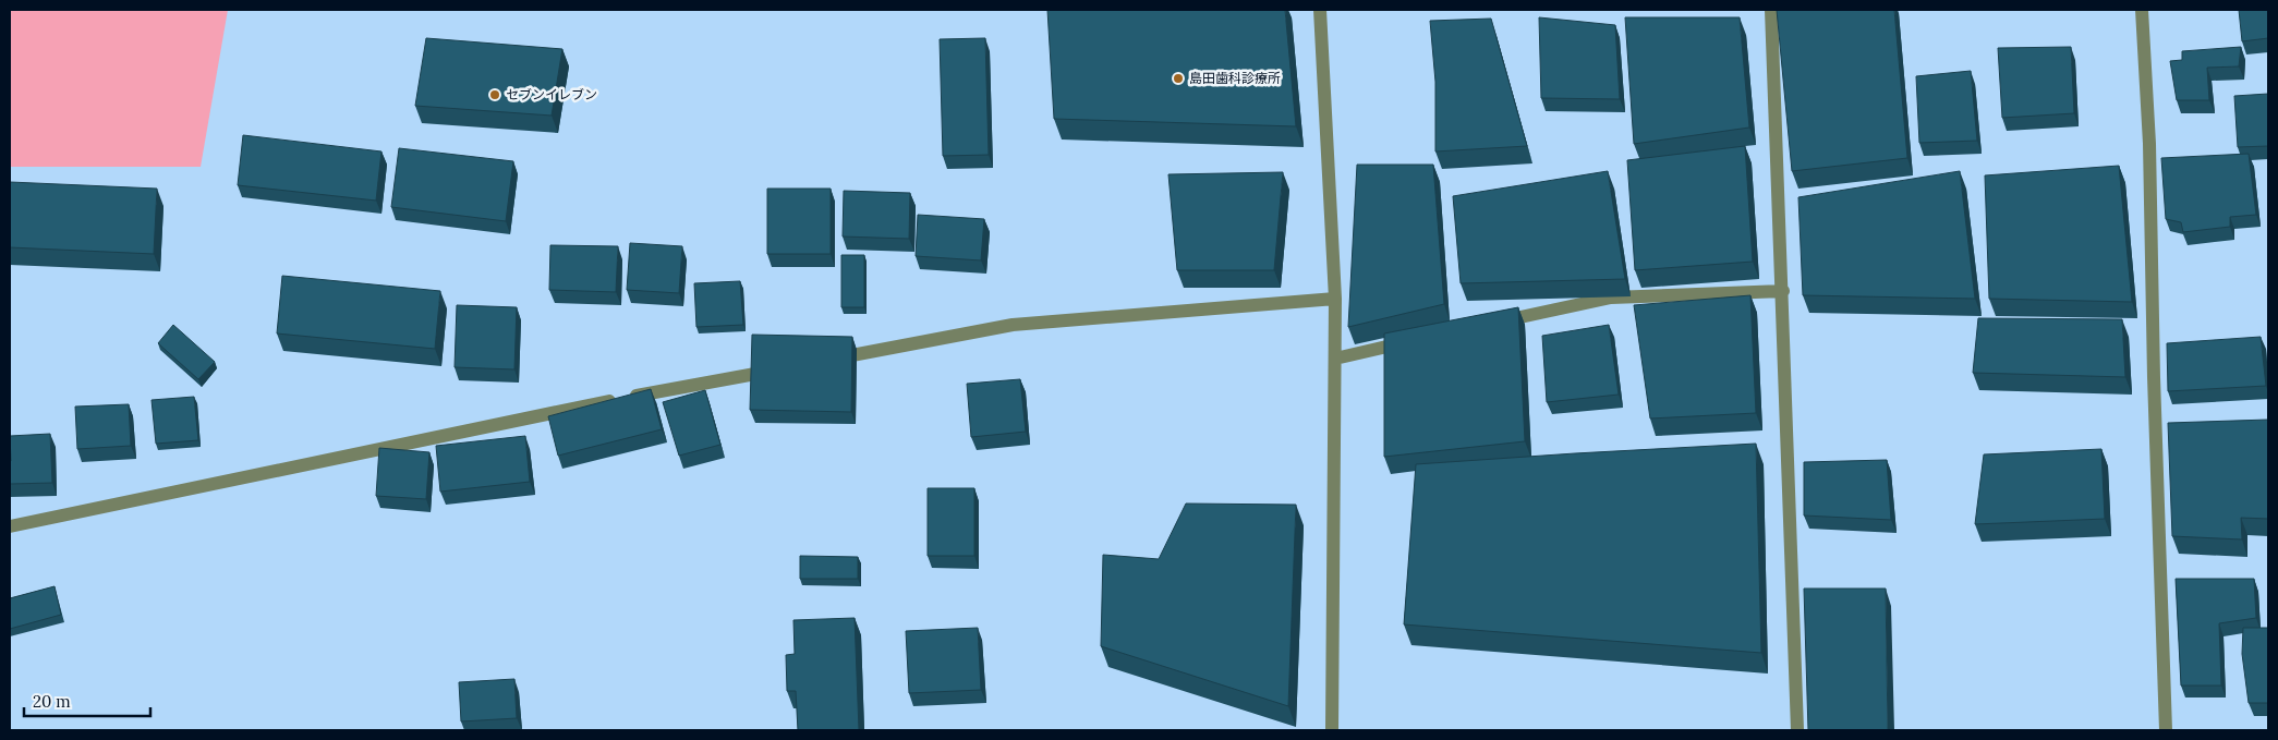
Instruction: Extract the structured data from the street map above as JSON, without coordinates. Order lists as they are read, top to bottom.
{
  "places": ["島田歯科診療所", "セブンイレブン"],
  "scale_bar": "20 m"
}
